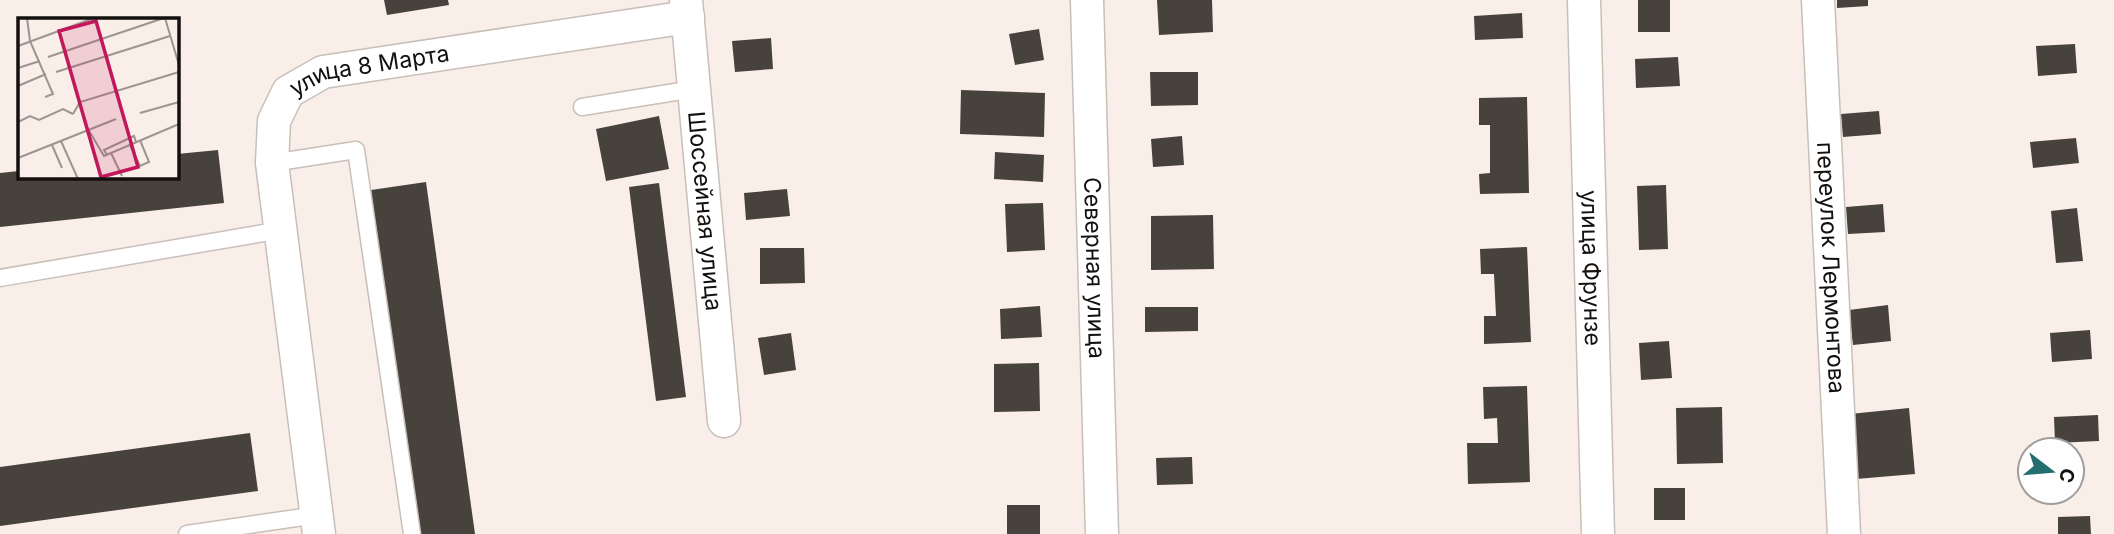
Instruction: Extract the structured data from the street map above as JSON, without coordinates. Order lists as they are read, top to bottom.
{
  "streets": {
    "street": [
      "улица 8 Марта",
      "Шоссейная улица",
      "Северная улица",
      "улица Фрунзе",
      "переулок Лермонтова"
    ]
  },
  "crossings": [
    ["улица 8 Марта", "Шоссейная улица"]
  ],
  "north": "right"
}
